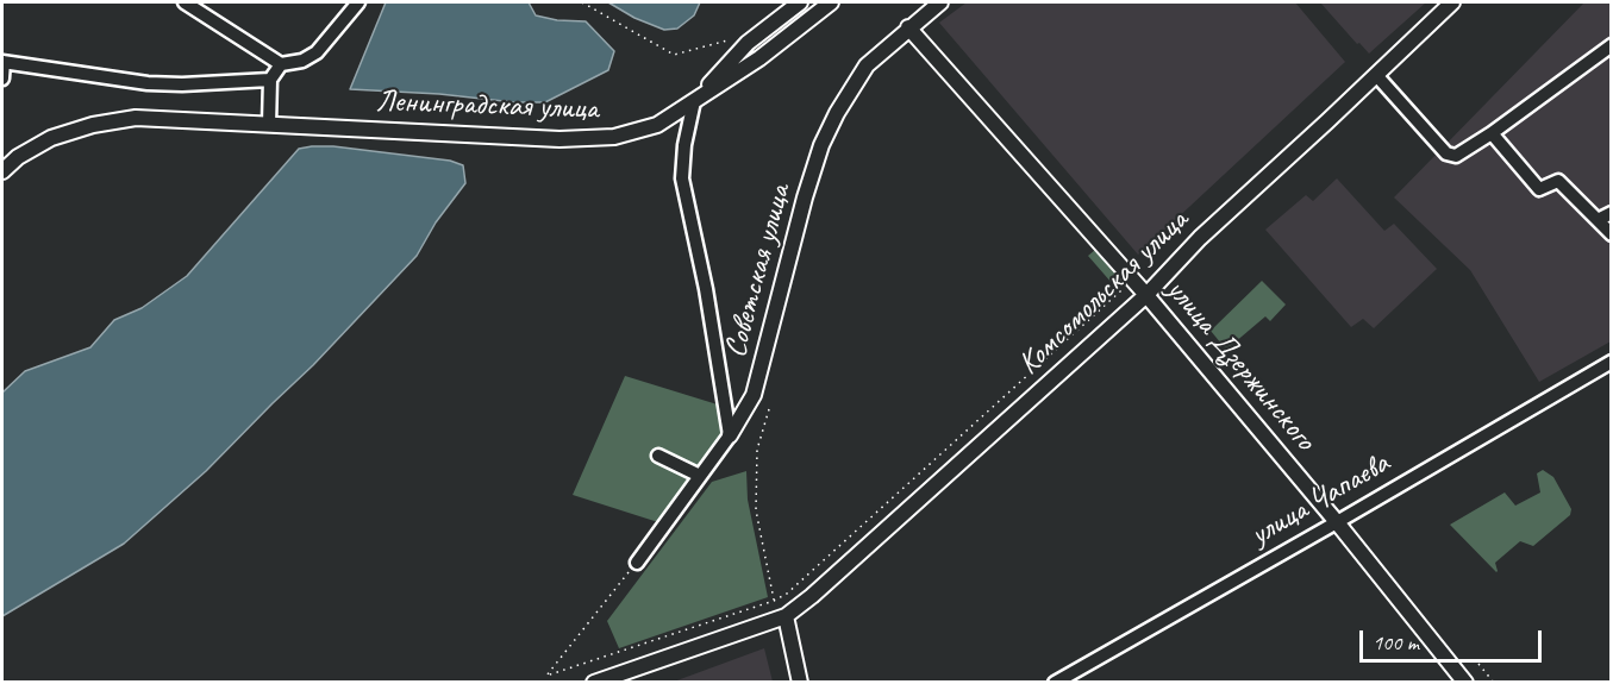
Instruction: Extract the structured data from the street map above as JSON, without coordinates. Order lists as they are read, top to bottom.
{
  "streets": {
    "main road": [
      "Ленинградская улица",
      "Советская улица",
      "Комсомольская улица",
      "улица Дзержинского"
    ],
    "street": ["улица Чапаева"]
  },
  "crossings": [
    ["Советская улица", "улица Дзержинского"],
    ["Комсомольская улица", "улица Дзержинского"],
    ["улица Дзержинского", "улица Чапаева"]
  ],
  "scale_bar": "100 m"
}
